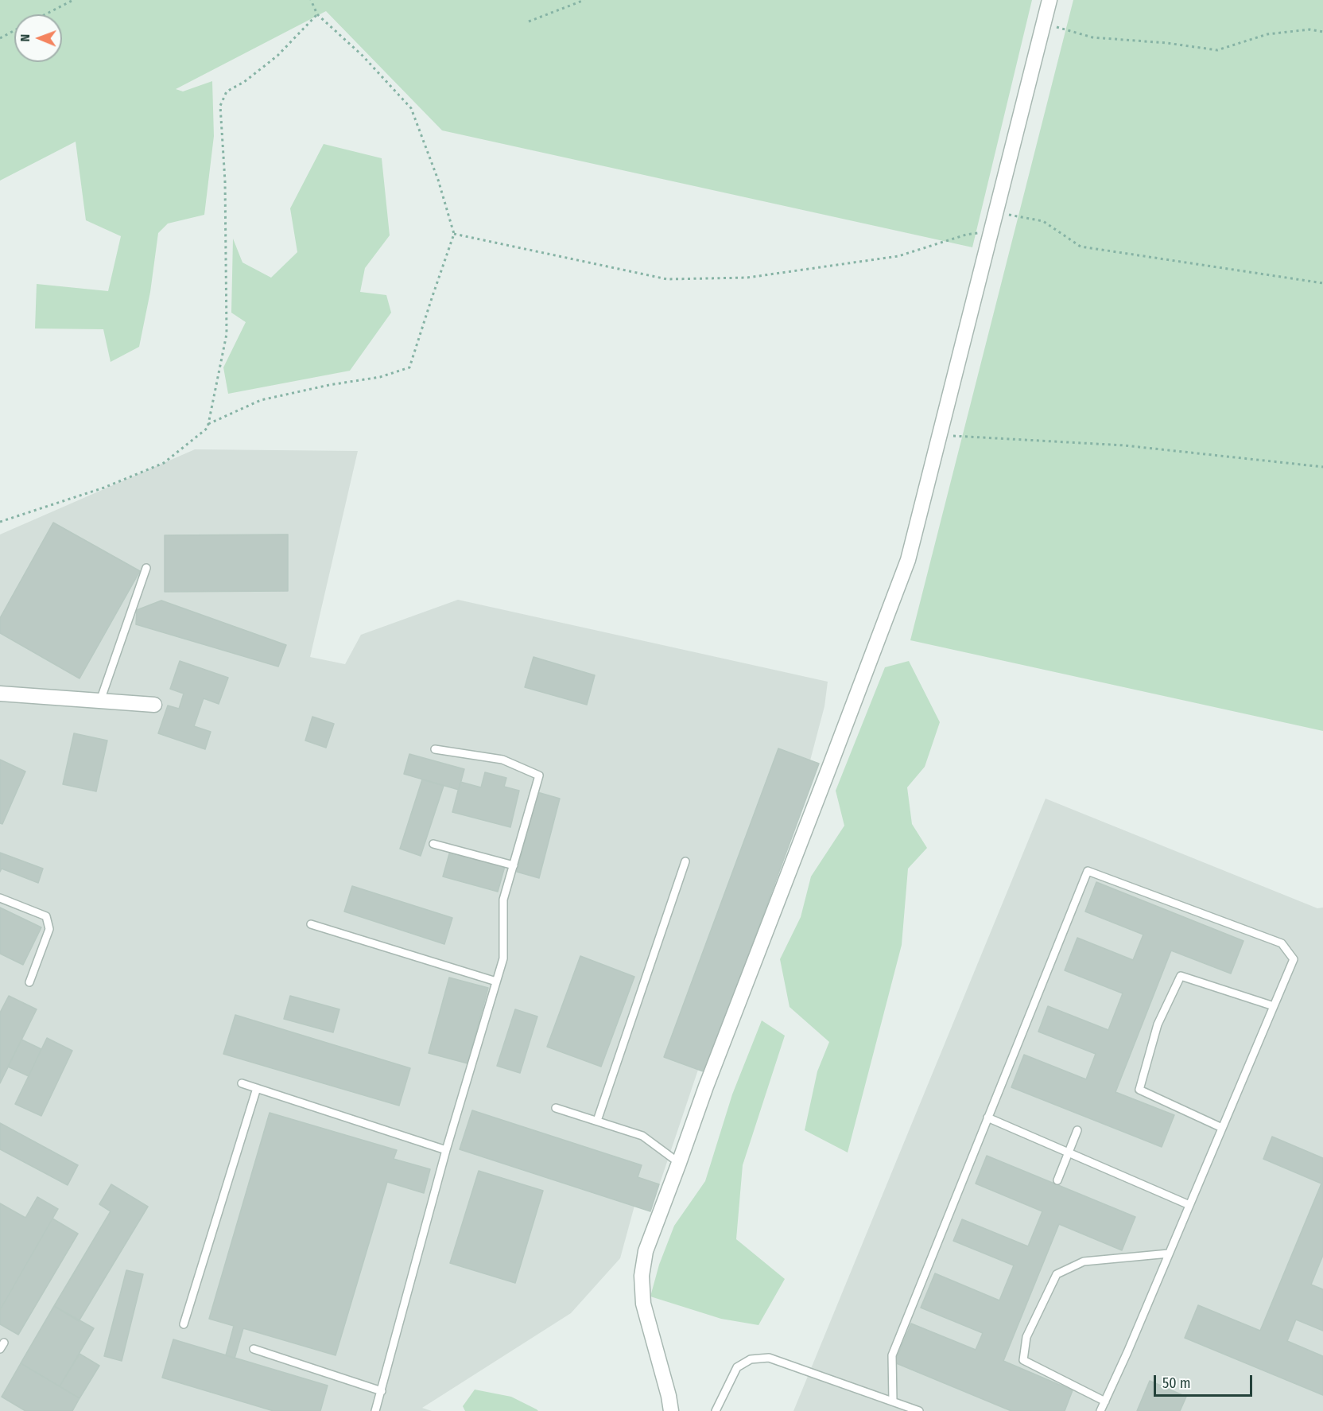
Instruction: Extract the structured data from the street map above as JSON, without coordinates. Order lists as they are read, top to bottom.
{
  "scale_bar": "50 m",
  "north": "left"
}
